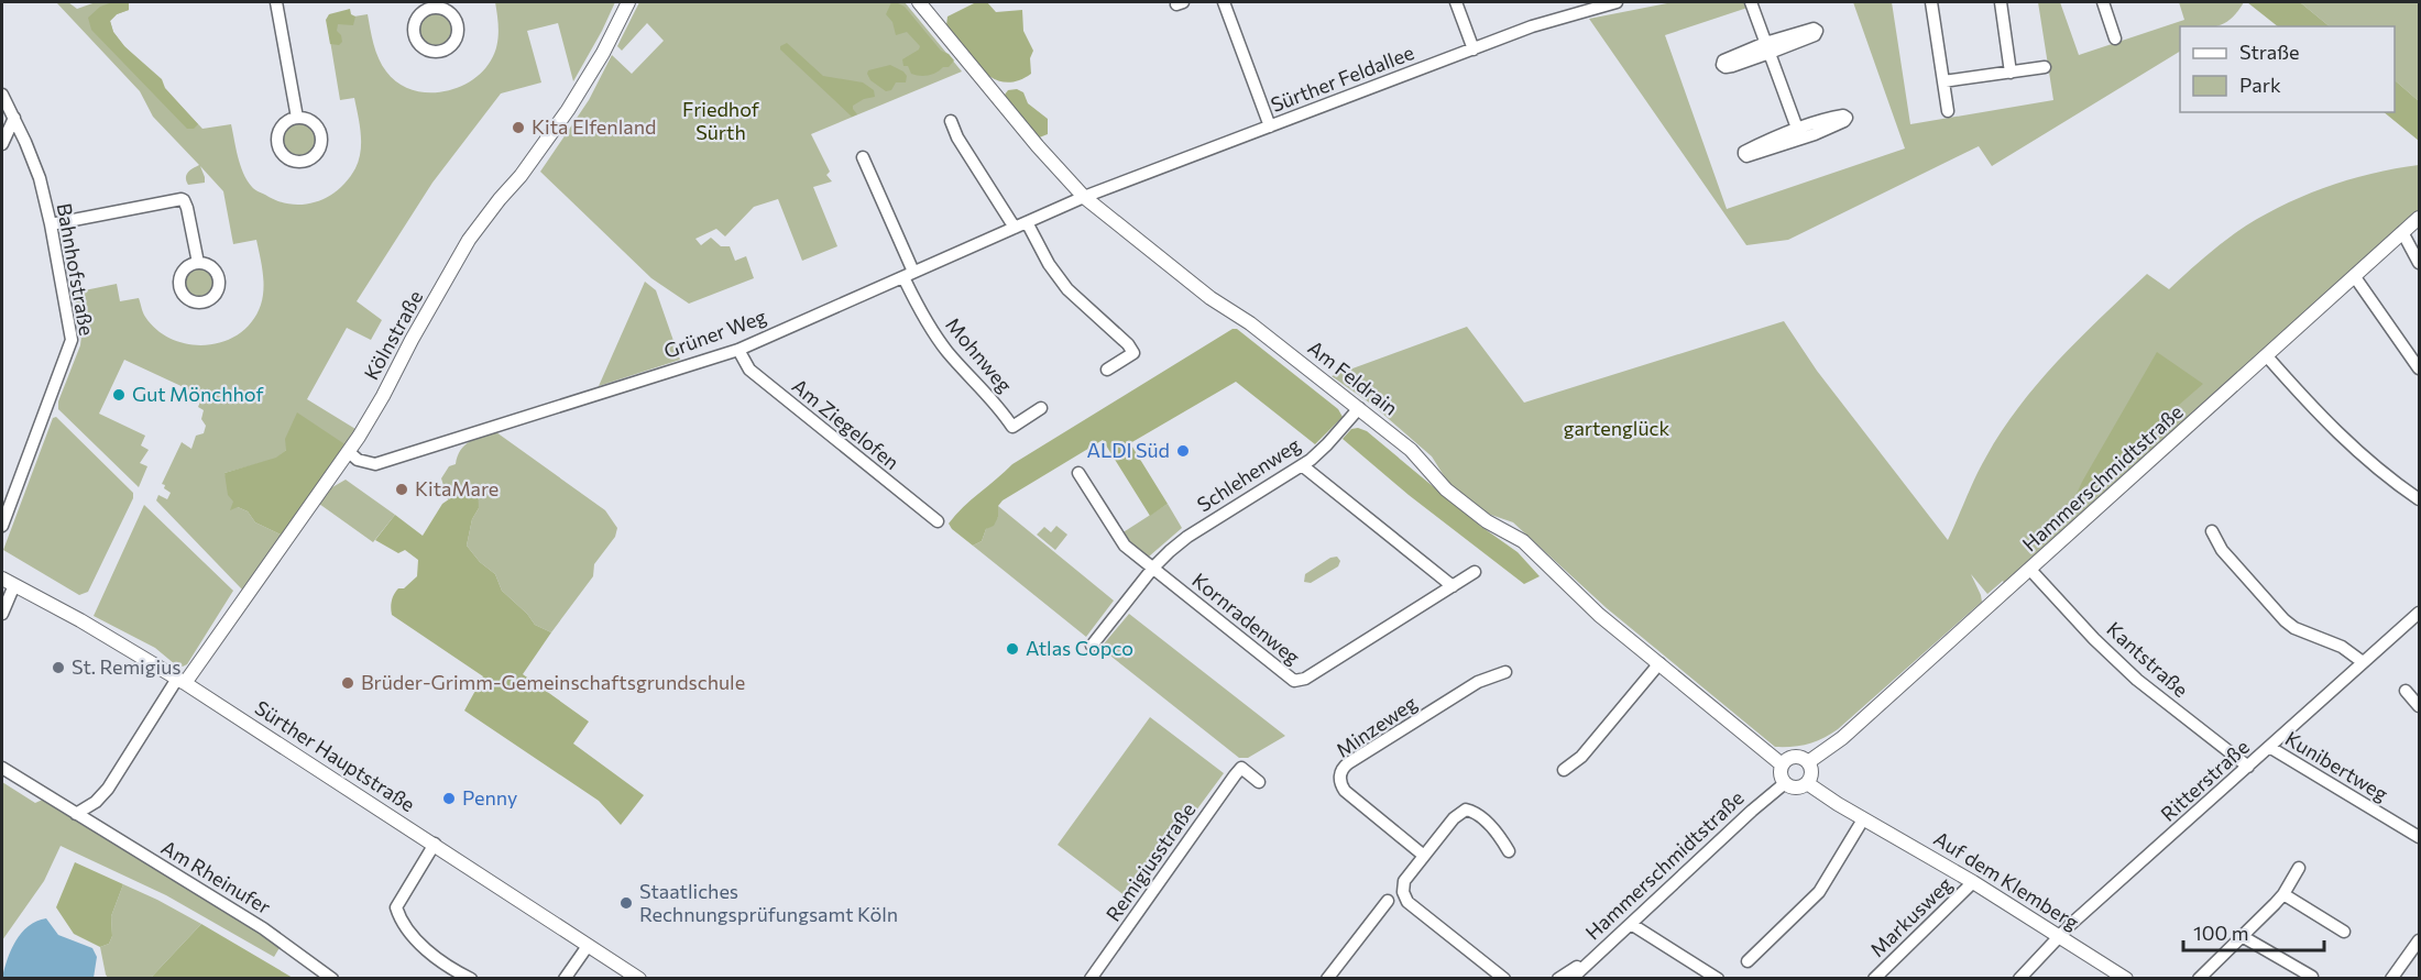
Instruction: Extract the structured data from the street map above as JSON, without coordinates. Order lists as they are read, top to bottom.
{
  "streets": {
    "street": [
      "Sürther Feldallee",
      "Bahnhofstraße",
      "Grüner Weg",
      "Kölnstraße",
      "Mohnweg",
      "Am Feldrain",
      "Am Ziegelofen",
      "Schlehenweg",
      "Hammerschmidtstraße",
      "Kornradenweg",
      "Kantstraße",
      "Minzeweg",
      "Sürther Hauptstraße",
      "Kunibertweg",
      "Ritterstraße",
      "Remigiusstraße",
      "Am Rheinufer",
      "Auf dem Klemberg",
      "Markusweg"
    ]
  },
  "crossings": [
    ["Sürther Feldallee", "Grüner Weg"],
    ["Sürther Feldallee", "Am Feldrain"],
    ["Grüner Weg", "Kölnstraße"],
    ["Grüner Weg", "Mohnweg"],
    ["Grüner Weg", "Am Feldrain"],
    ["Grüner Weg", "Am Ziegelofen"],
    ["Kölnstraße", "Sürther Hauptstraße"],
    ["Am Feldrain", "Schlehenweg"],
    ["Am Feldrain", "Hammerschmidtstraße"],
    ["Am Feldrain", "Auf dem Klemberg"],
    ["Schlehenweg", "Kornradenweg"],
    ["Hammerschmidtstraße", "Kantstraße"],
    ["Hammerschmidtstraße", "Auf dem Klemberg"],
    ["Kantstraße", "Ritterstraße"],
    ["Kunibertweg", "Ritterstraße"],
    ["Ritterstraße", "Auf dem Klemberg"],
    ["Auf dem Klemberg", "Markusweg"]
  ],
  "parks": ["Friedhof Sürth", "gartenglück"],
  "places": [
    "Kita Elfenland",
    "Gut Mönchhof",
    "ALDI Süd",
    "KitaMare",
    "Atlas Copco",
    "St. Remigius",
    "Brüder-Grimm-Gemeinschaftsgrundschule",
    "Penny",
    "Staatliches Rechnungsprüfungsamt Köln"
  ],
  "legend": ["Straße", "Park"],
  "scale_bar": "100 m"
}
